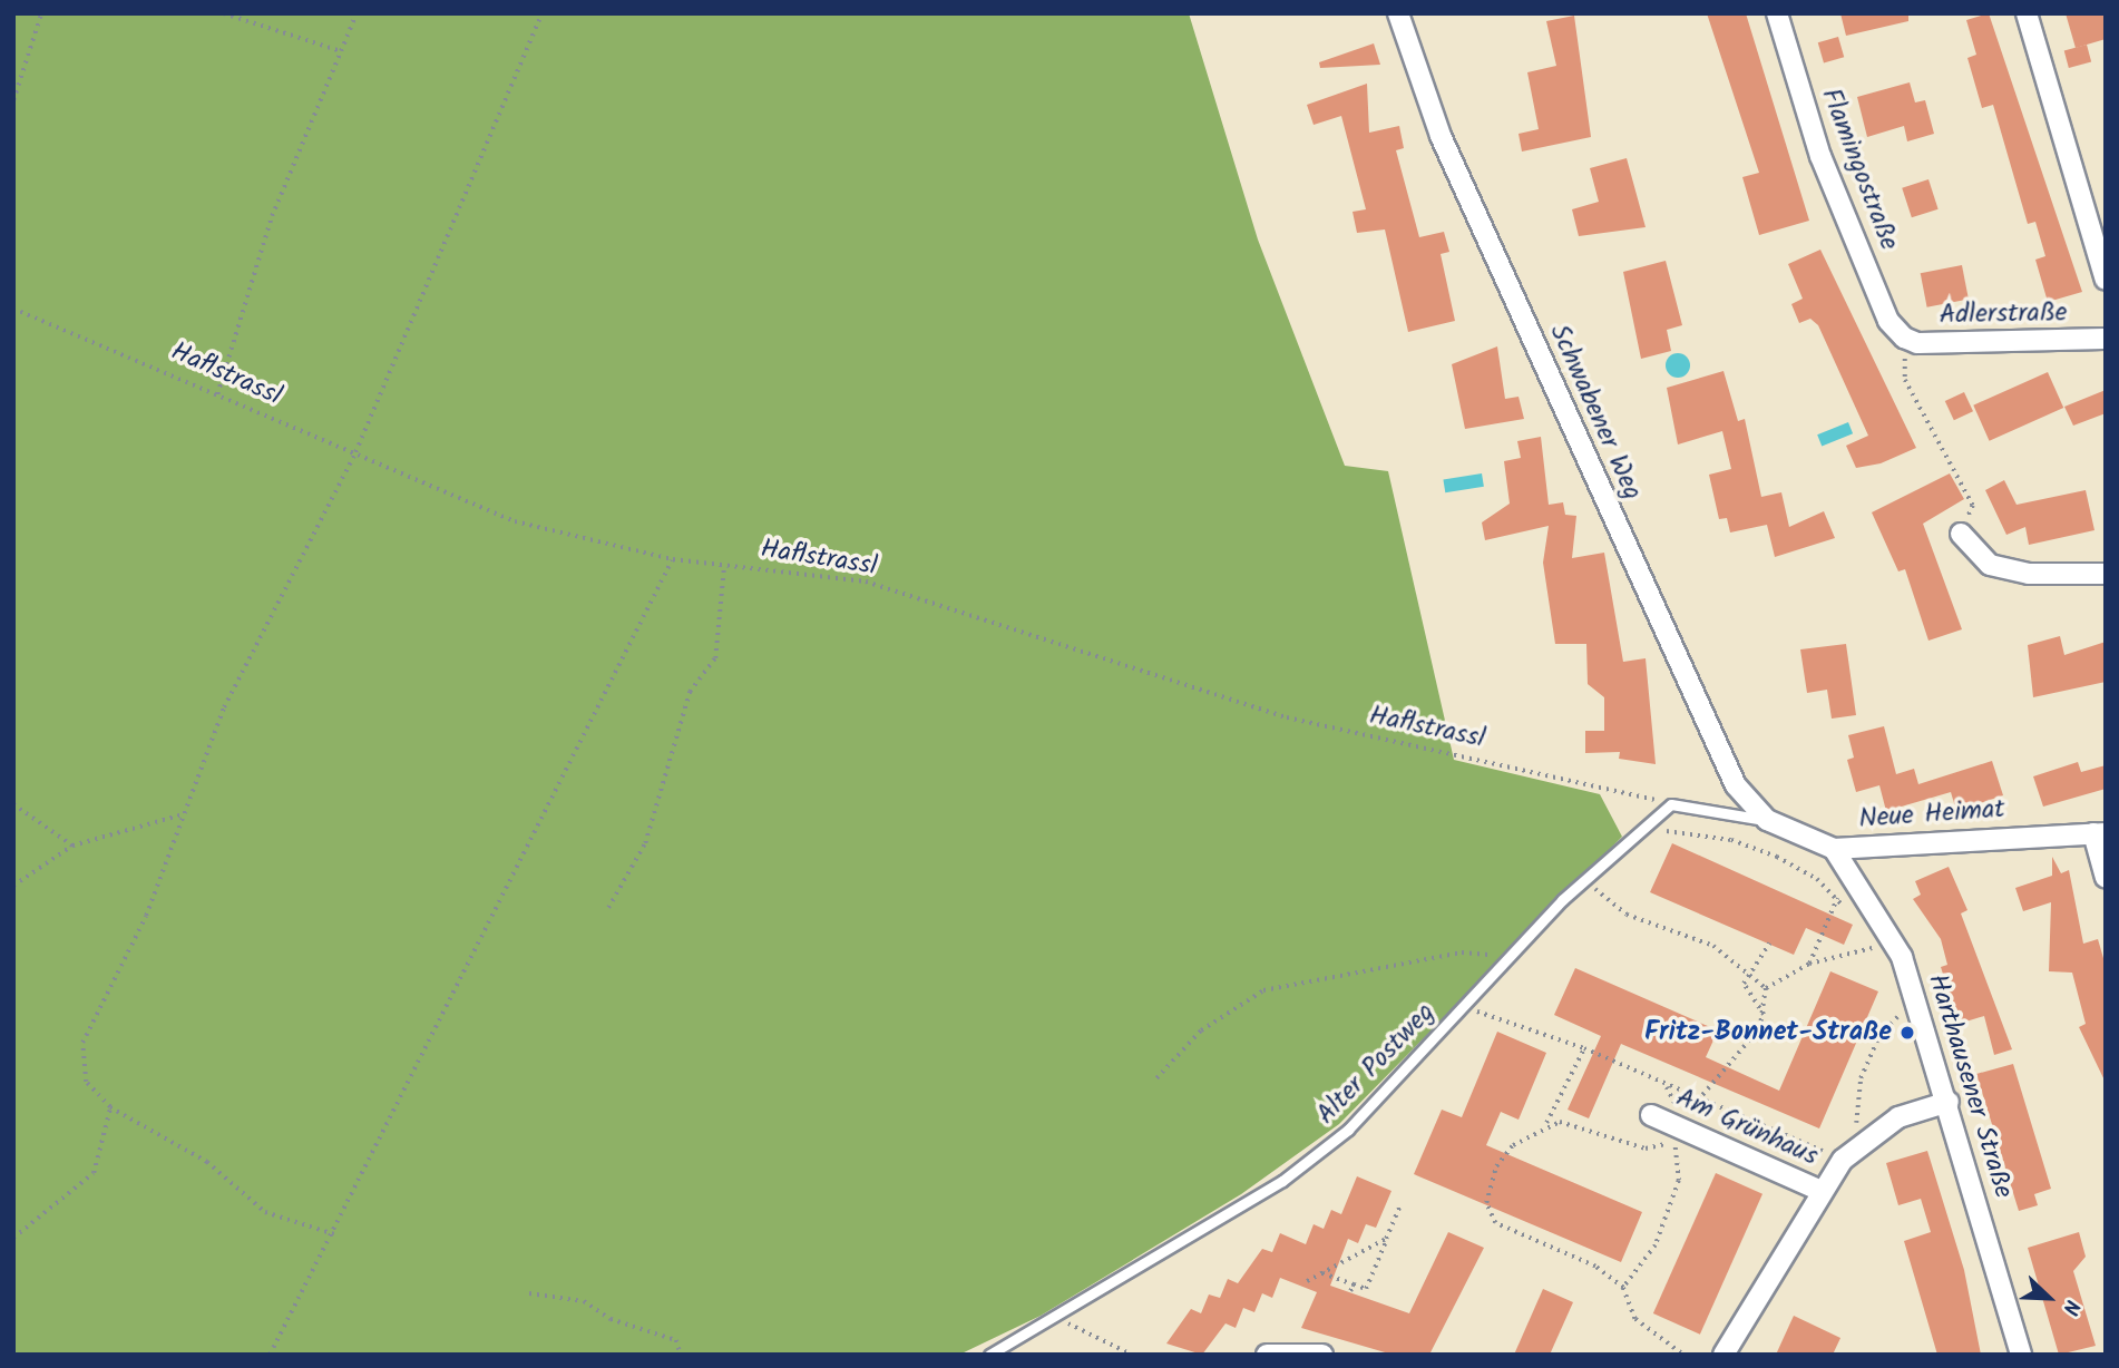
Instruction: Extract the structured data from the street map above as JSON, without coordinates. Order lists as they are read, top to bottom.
{
  "streets": {
    "street": [
      "Flamingostraße",
      "Adlerstraße",
      "Schwabener Weg",
      "Neue Heimat",
      "Harthausener Straße",
      "Am Grünhaus"
    ],
    "lane": ["Alter Postweg"],
    "path": ["Haflstrassl"]
  },
  "crossings": [
    ["Flamingostraße", "Adlerstraße"],
    ["Schwabener Weg", "Neue Heimat"],
    ["Schwabener Weg", "Alter Postweg"],
    ["Neue Heimat", "Alter Postweg"],
    ["Neue Heimat", "Harthausener Straße"]
  ],
  "places": ["Fritz-Bonnet-Straße"],
  "north": "bottom right"
}
